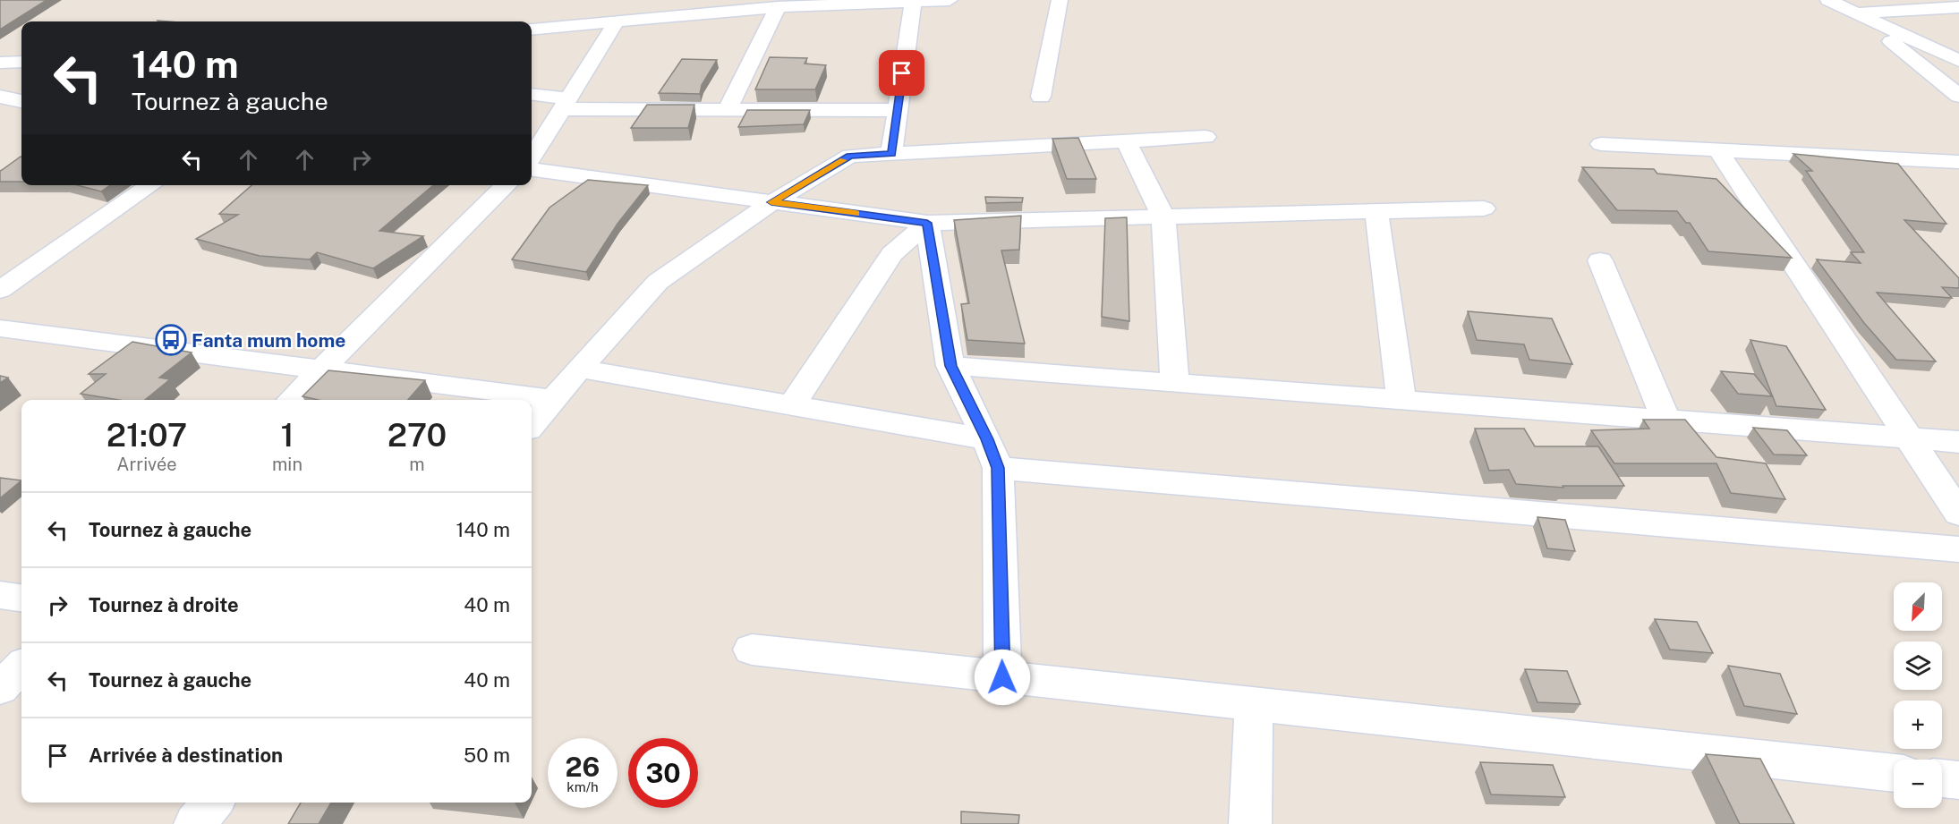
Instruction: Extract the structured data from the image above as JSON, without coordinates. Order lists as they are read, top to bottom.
{
  "places": {
    "bus stop": ["Fanta mum home"]
  },
  "north": "bottom left",
  "page": {
    "turn": ["140 m", "Tournez à gauche"],
    "eta": [
      "21:07",
      "Arrivée",
      "1",
      "min",
      "270",
      "m"
    ],
    "list": [
      {
        "name": "Tournez à gauche",
        "value": "140 m"
      },
      {
        "name": "Tournez à droite",
        "value": "40 m"
      },
      {
        "name": "Tournez à gauche",
        "value": "40 m"
      },
      {
        "name": "Arrivée à destination",
        "value": "50 m"
      }
    ],
    "map_buttons": ["+", "−"],
    "speed": "26 km/h",
    "limit": "30"
  }
}
